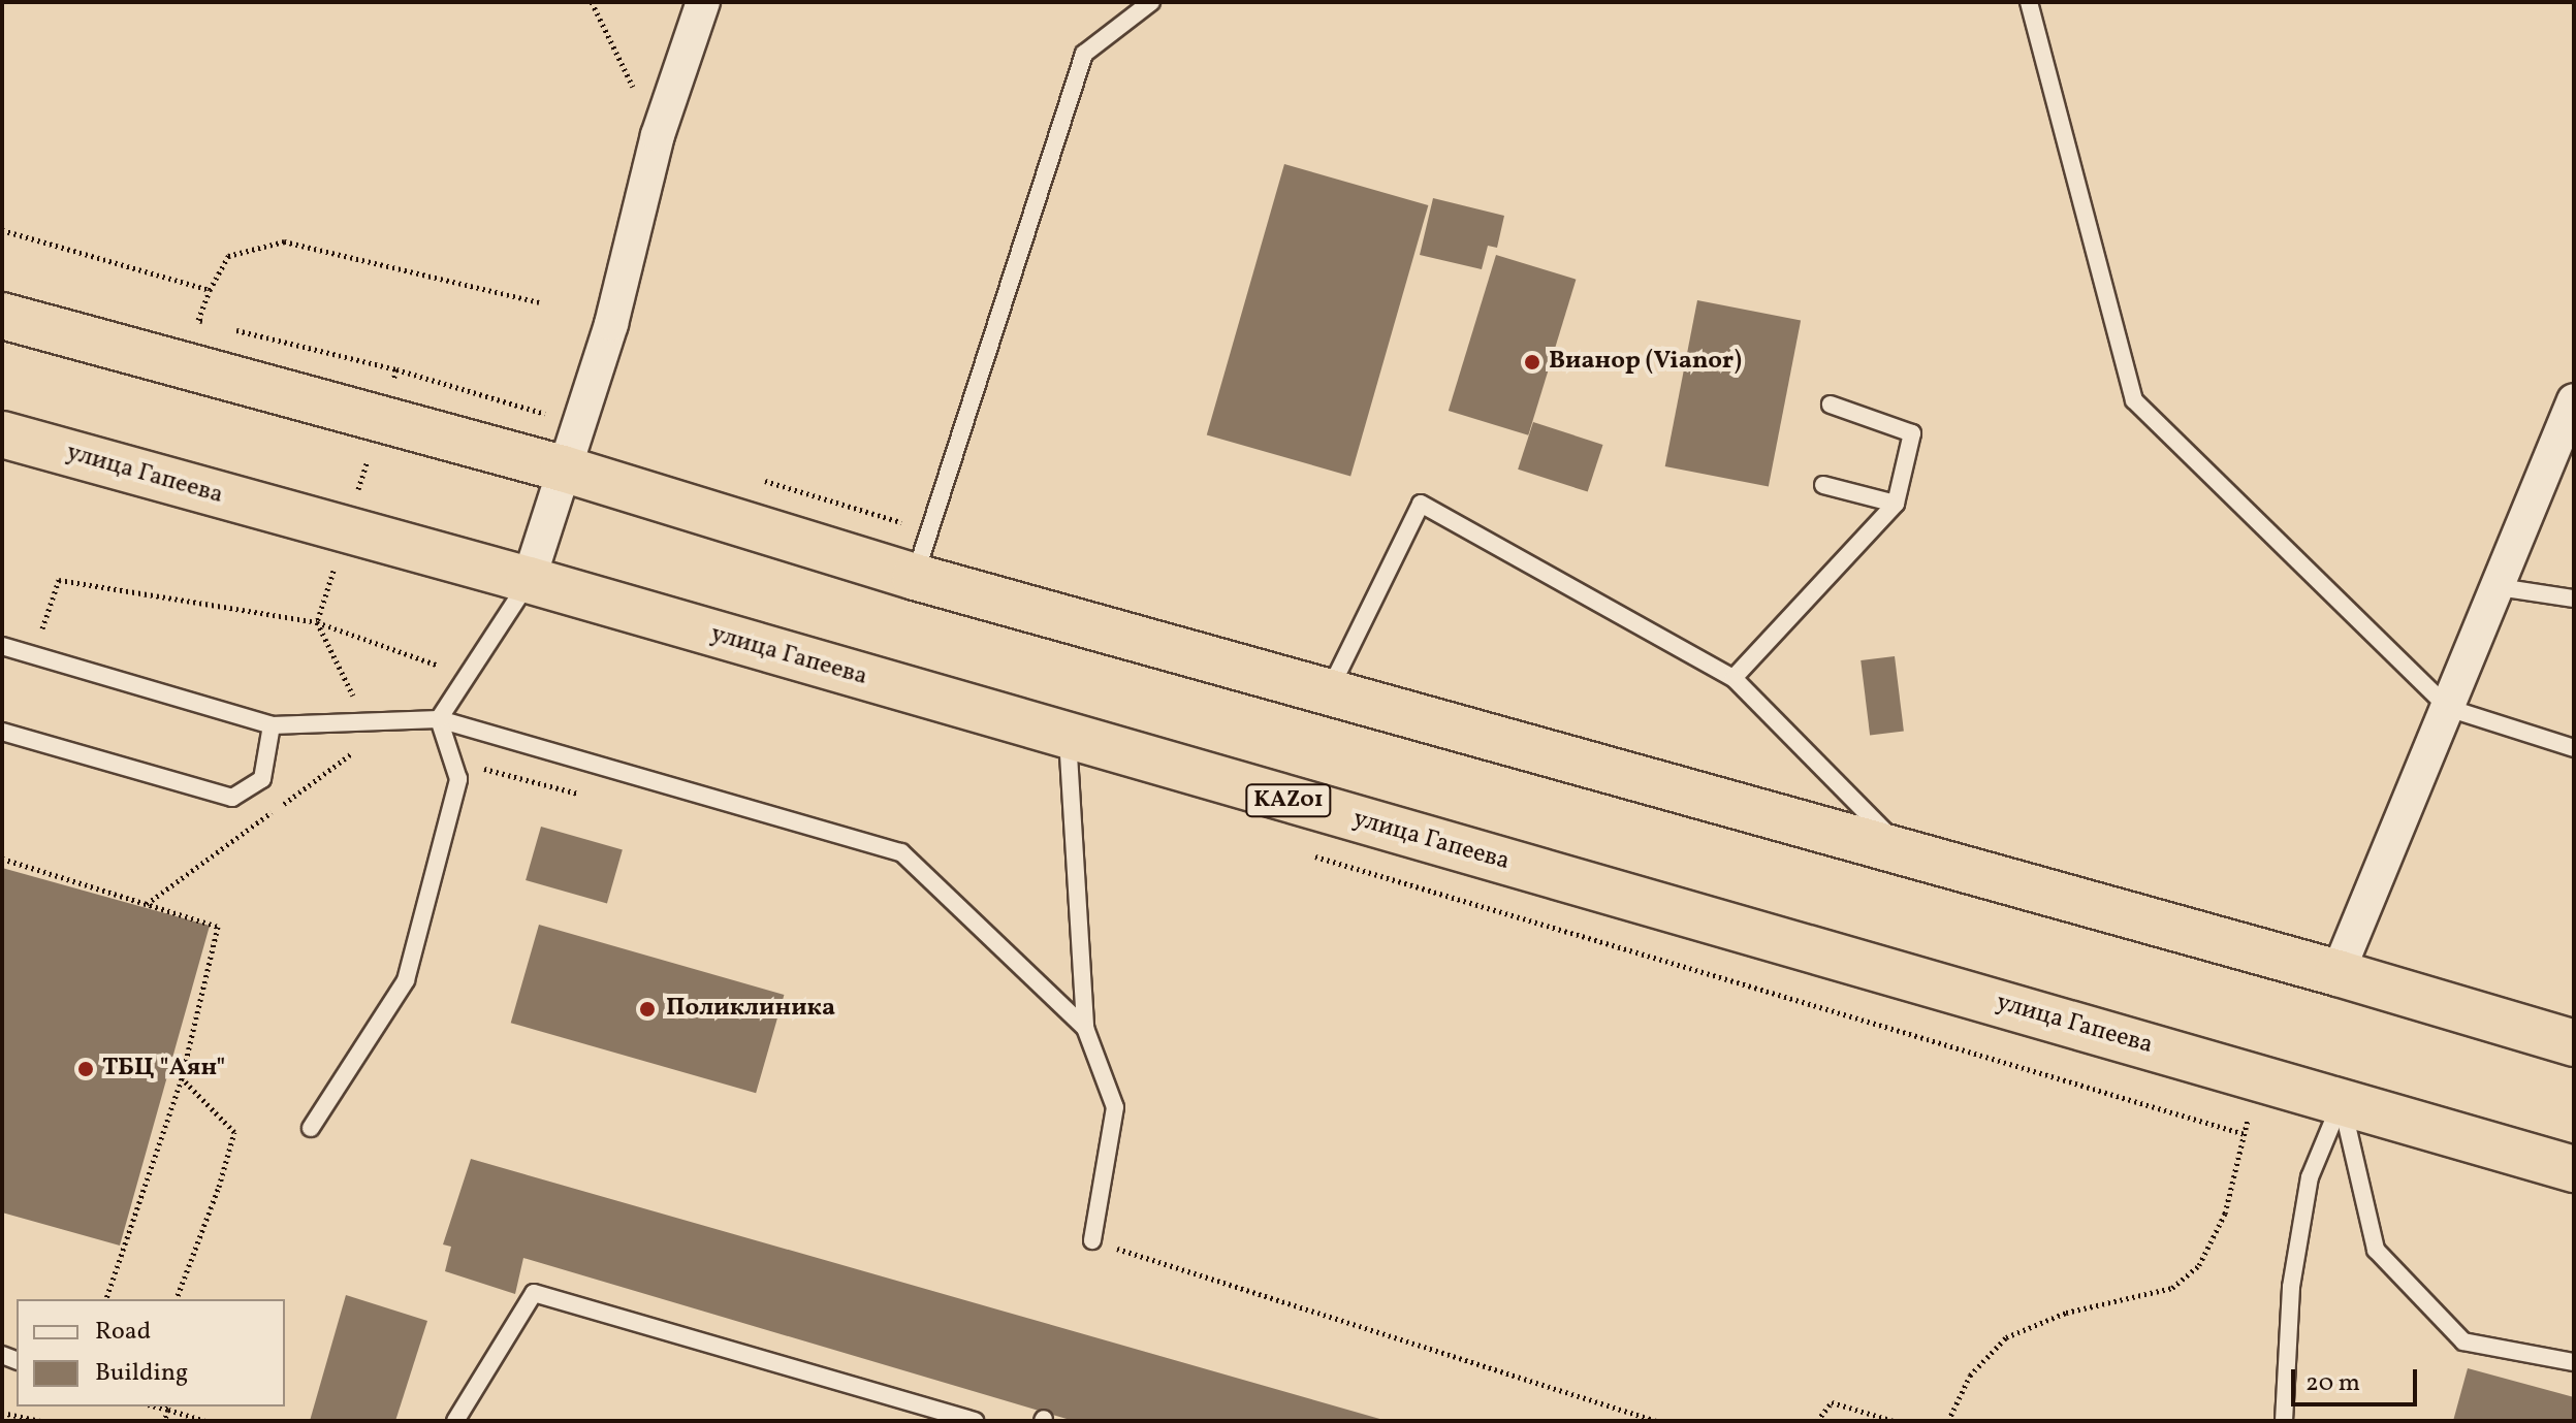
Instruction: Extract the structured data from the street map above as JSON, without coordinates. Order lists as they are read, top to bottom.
{
  "streets": {
    "highway": ["улица Гапеева", "KАZ01"]
  },
  "places": ["Вианор (Vianor)", "Поликлиника", "ТБЦ \"Аян\""],
  "legend": ["Road", "Building"],
  "scale_bar": "20 m"
}
